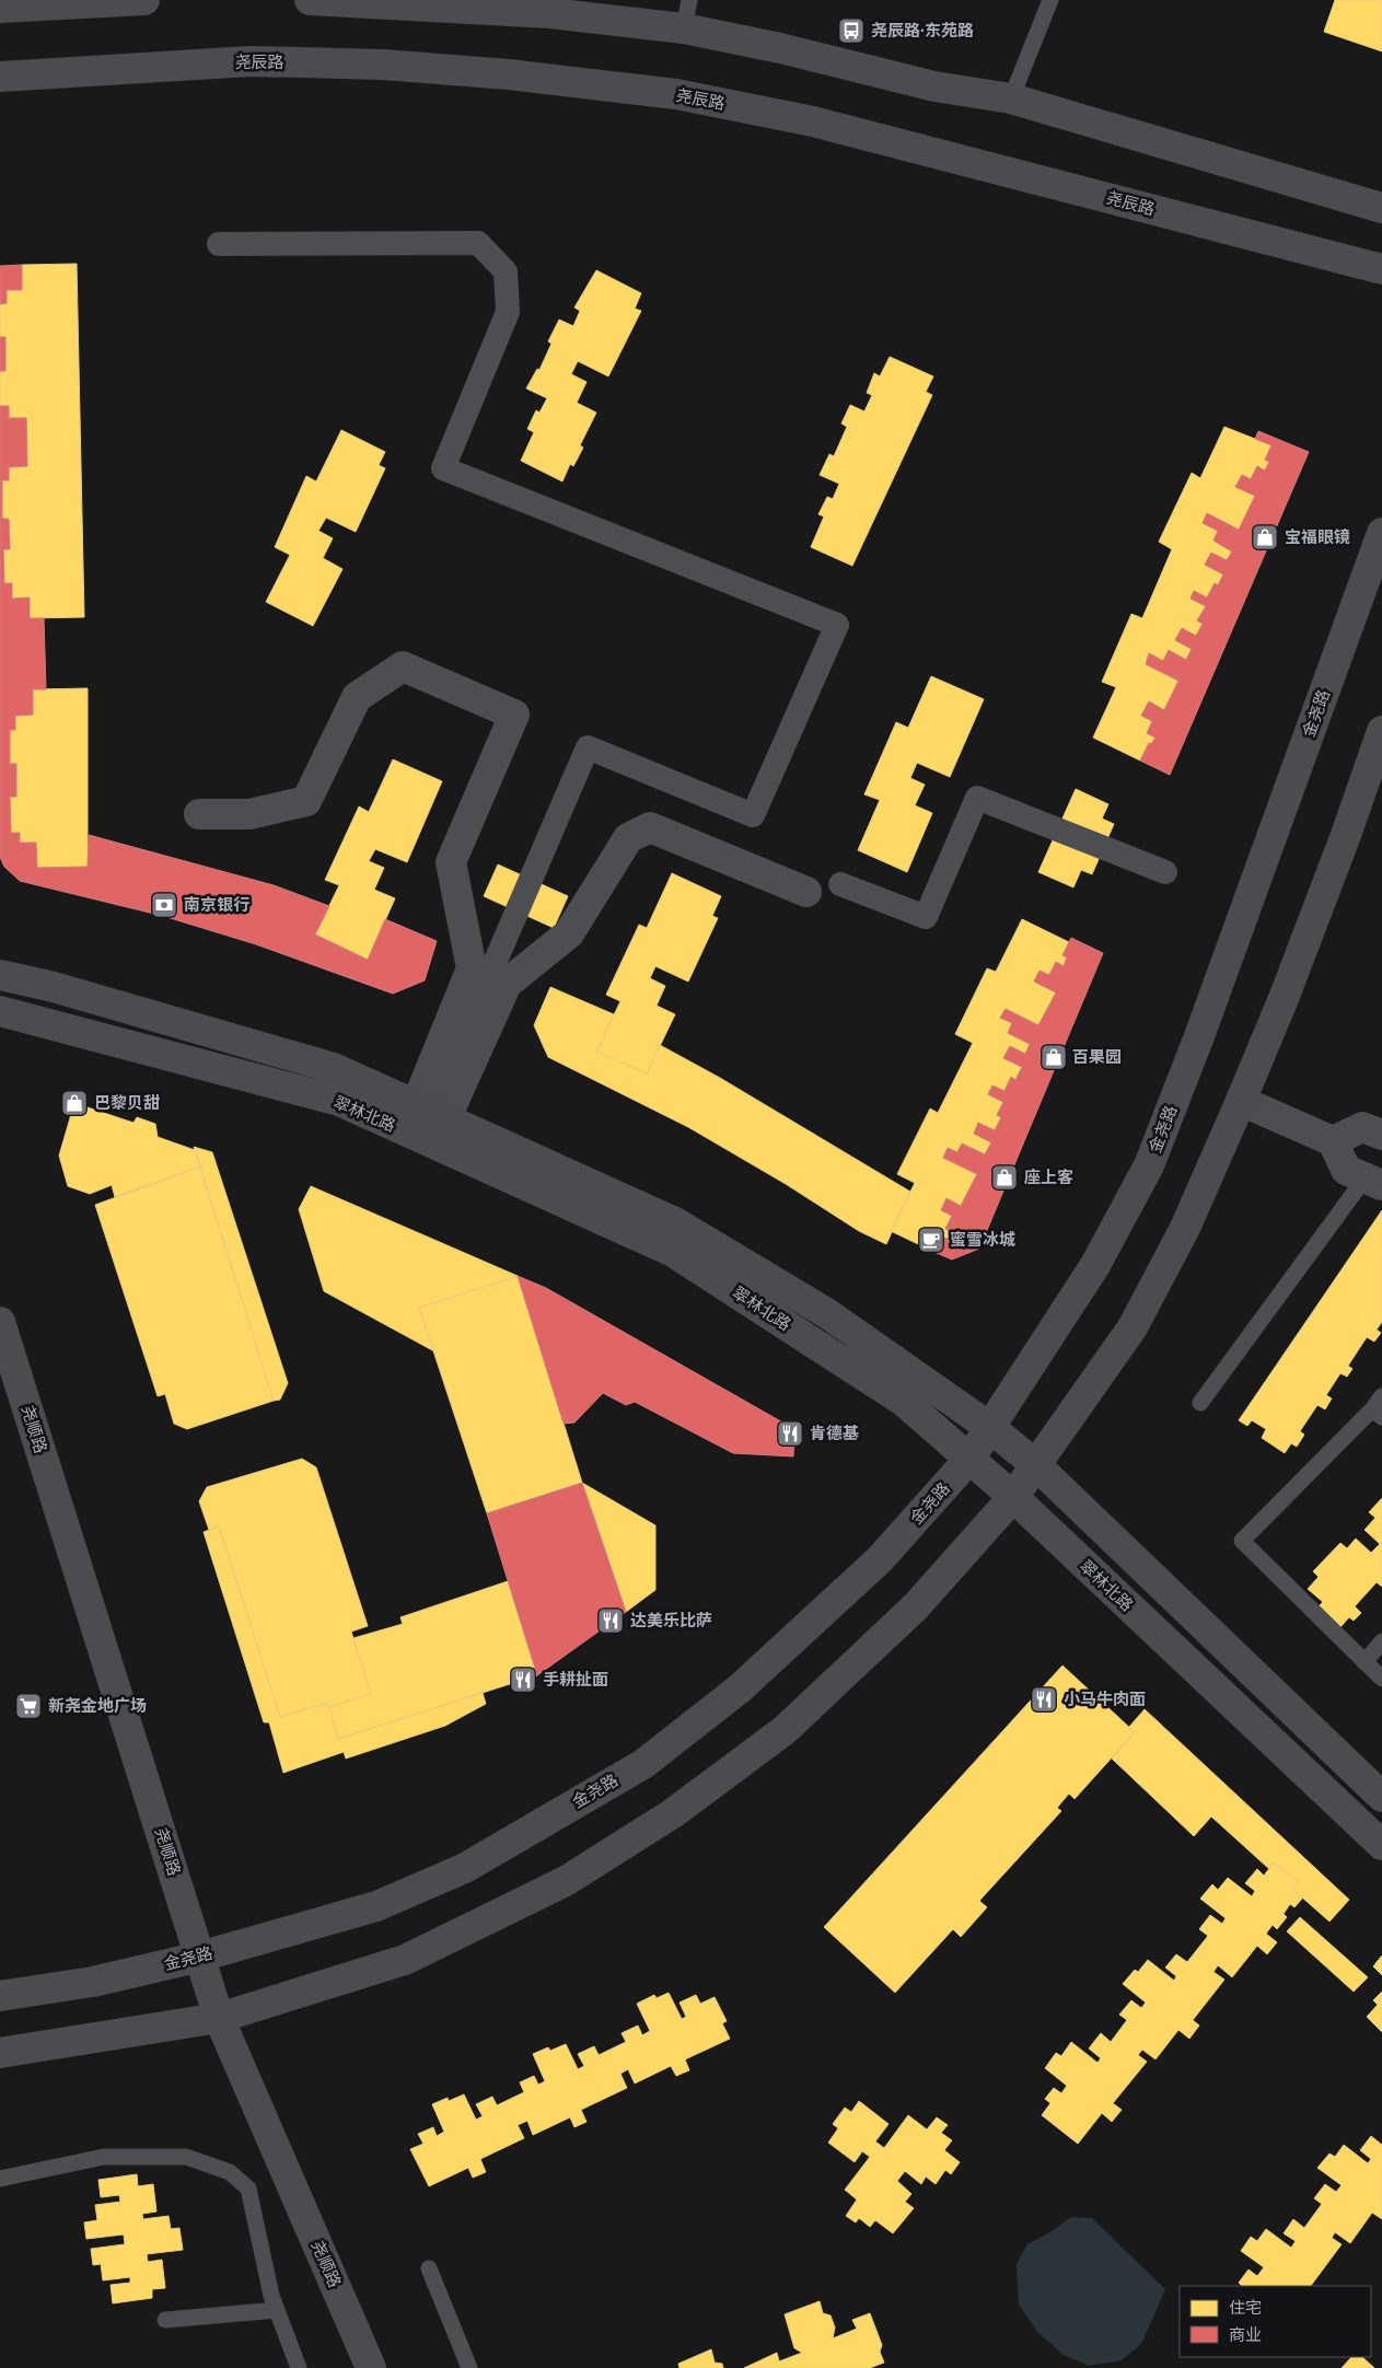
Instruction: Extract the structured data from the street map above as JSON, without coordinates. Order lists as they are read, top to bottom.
{
  "streets": {
    "main road": [
      "尧辰路",
      "金尧路",
      "翠林北路",
      "尧顺路"
    ]
  },
  "crossings": [
    ["金尧路", "翠林北路"],
    ["金尧路", "尧顺路"]
  ],
  "places": {
    "bus stop": ["尧辰路·东苑路"],
    "shop": [
      "宝福眼镜",
      "百果园",
      "巴黎贝甜",
      "座上客"
    ],
    "bank": ["南京银行"],
    "cafe": ["蜜雪冰城"],
    "restaurant": [
      "肯德基",
      "达美乐比萨",
      "手耕扯面",
      "小马牛肉面"
    ],
    "supermarket": ["新尧金地广场"]
  },
  "legend": ["住宅", "商业"]
}
